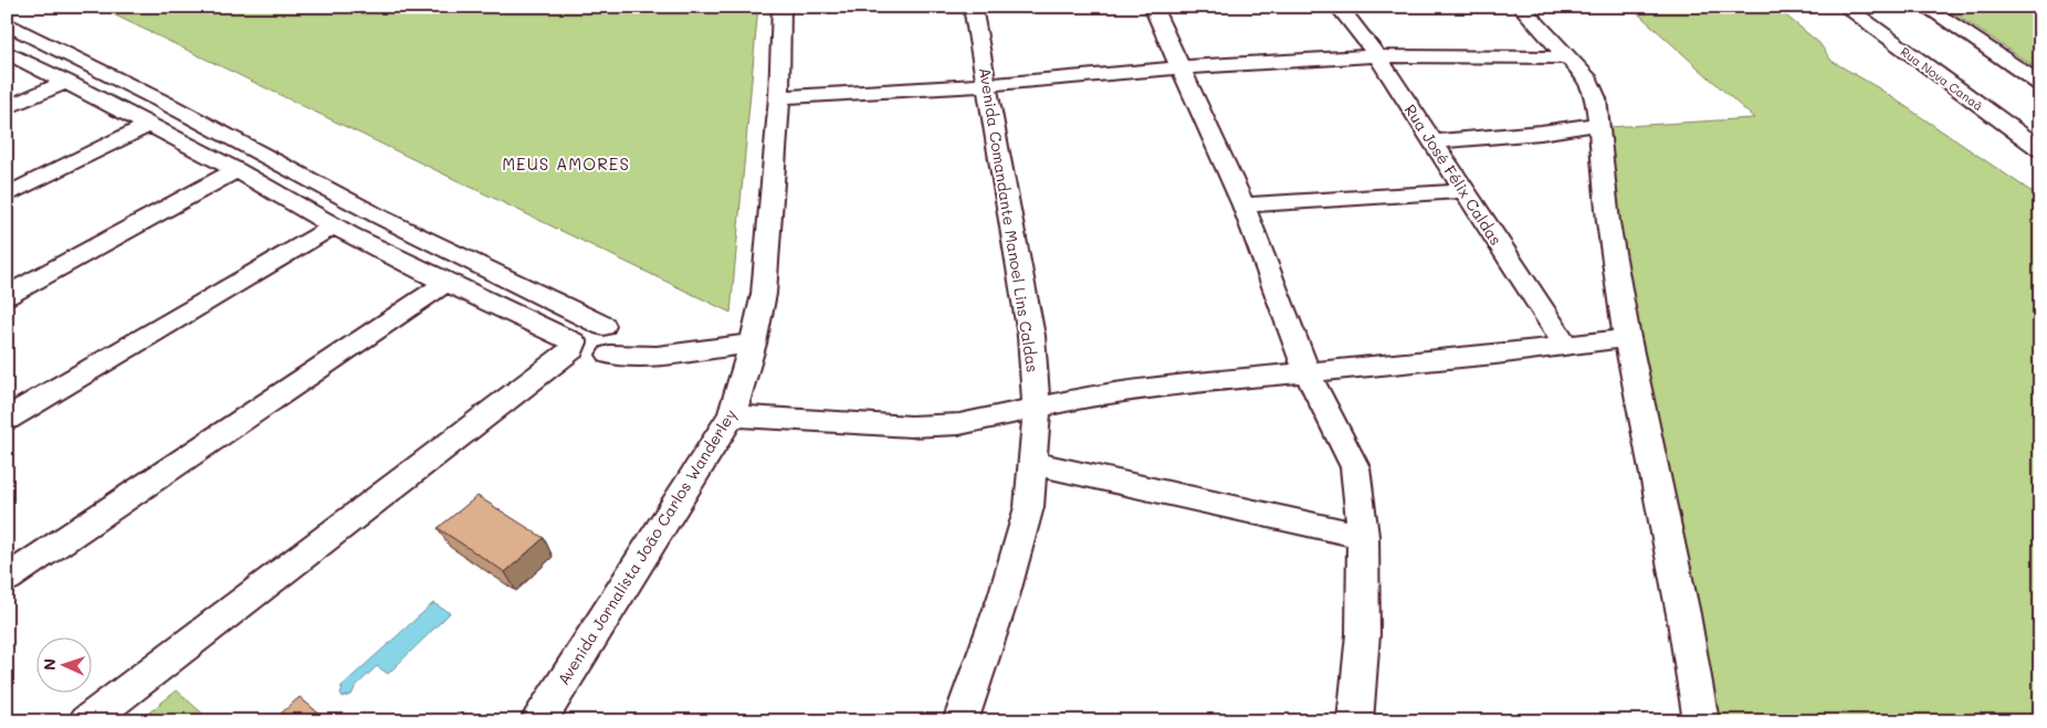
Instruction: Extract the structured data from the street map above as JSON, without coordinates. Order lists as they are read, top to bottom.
{
  "streets": {
    "street": [
      "Rua Nova Canaã",
      "Rua José Félix Caldas",
      "Avenida Comandante Manoel Lins Caldas",
      "Avenida Jornalista João Carlos Wanderley"
    ]
  },
  "districts": ["MEUS AMORES"],
  "north": "left"
}
